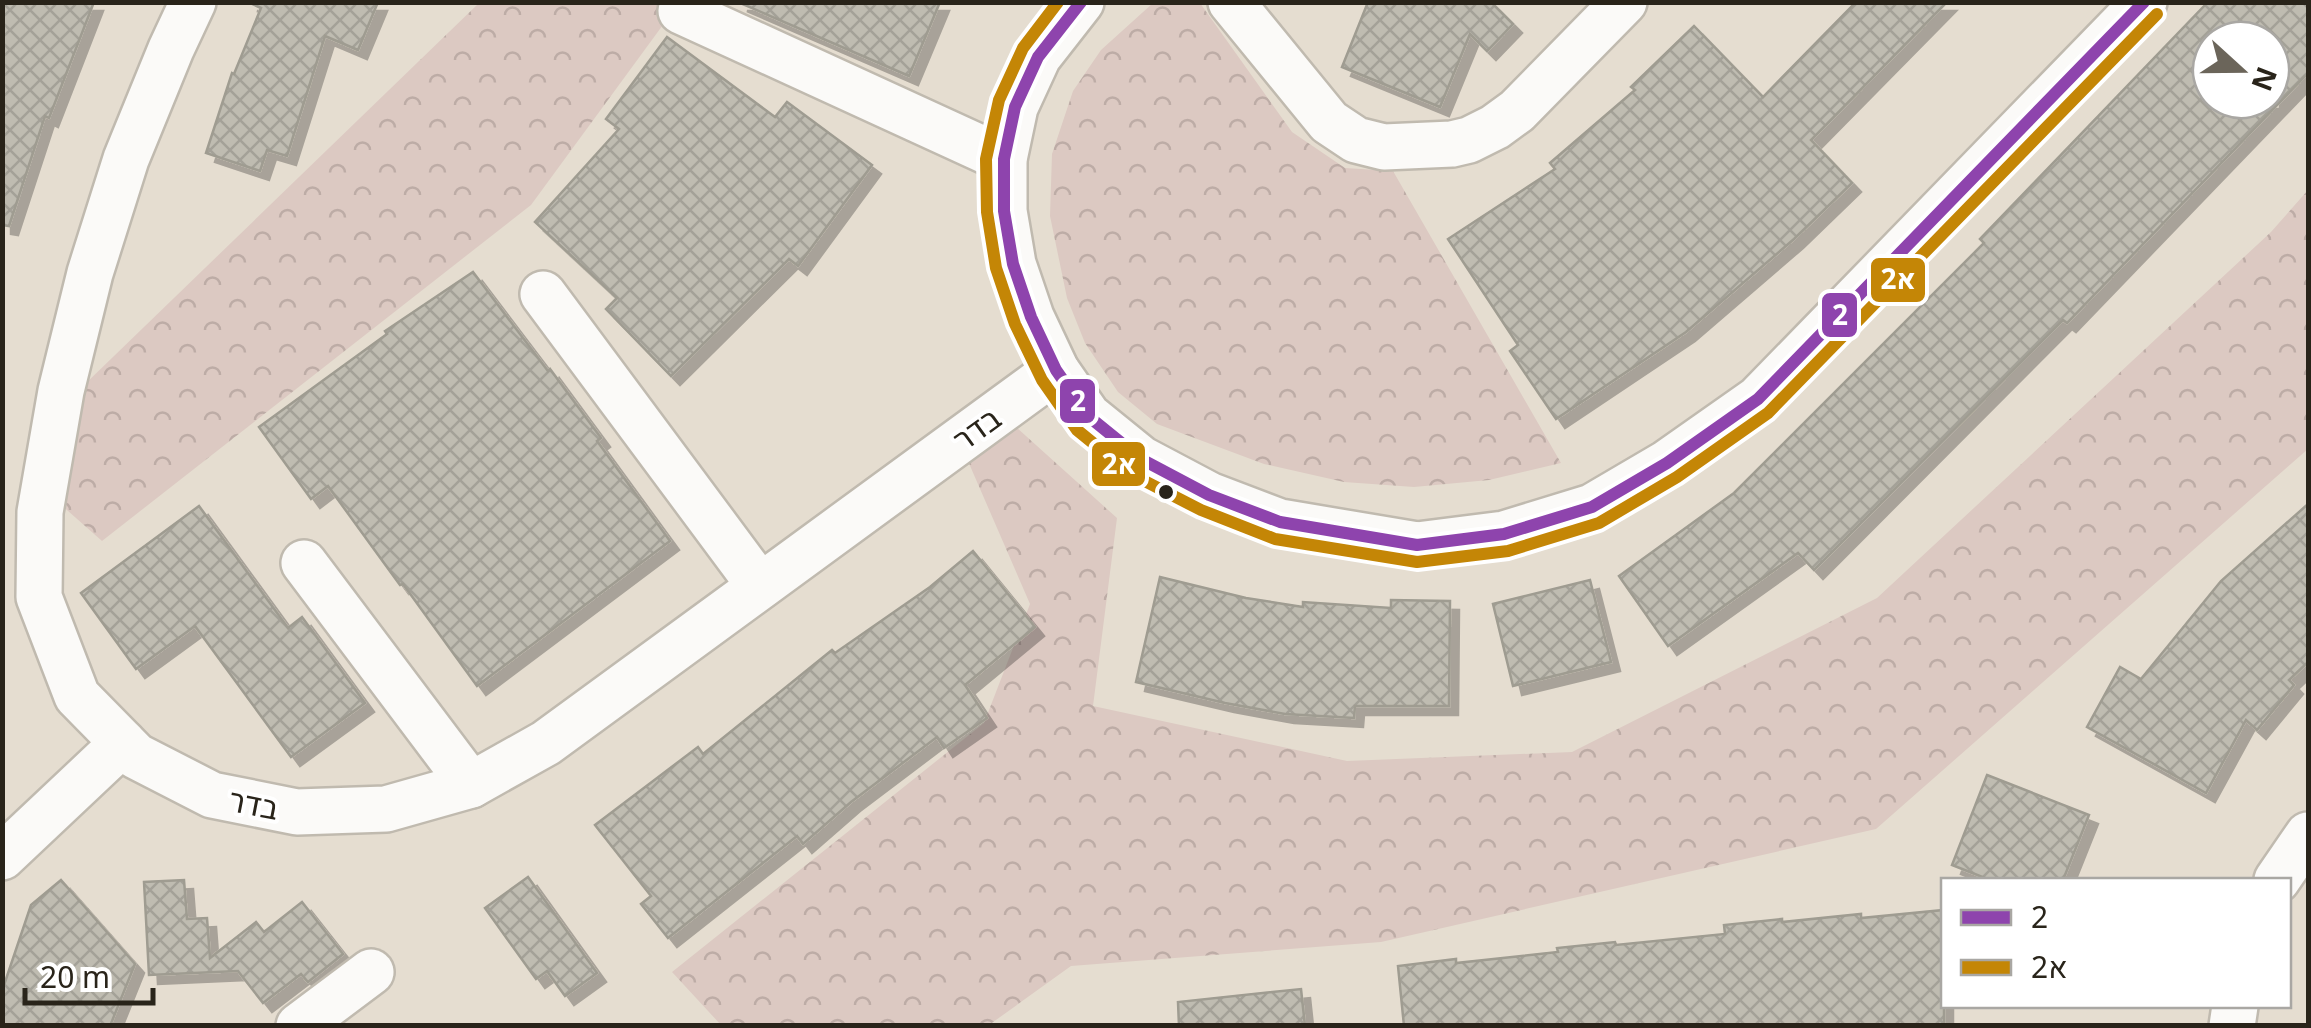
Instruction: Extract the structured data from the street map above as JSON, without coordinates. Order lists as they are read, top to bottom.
{
  "streets": {
    "street": ["בדר"]
  },
  "lines": ["transit line 2", "transit line 2א"],
  "legend": ["2", "2א"],
  "scale_bar": "20 m",
  "north": "right"
}
